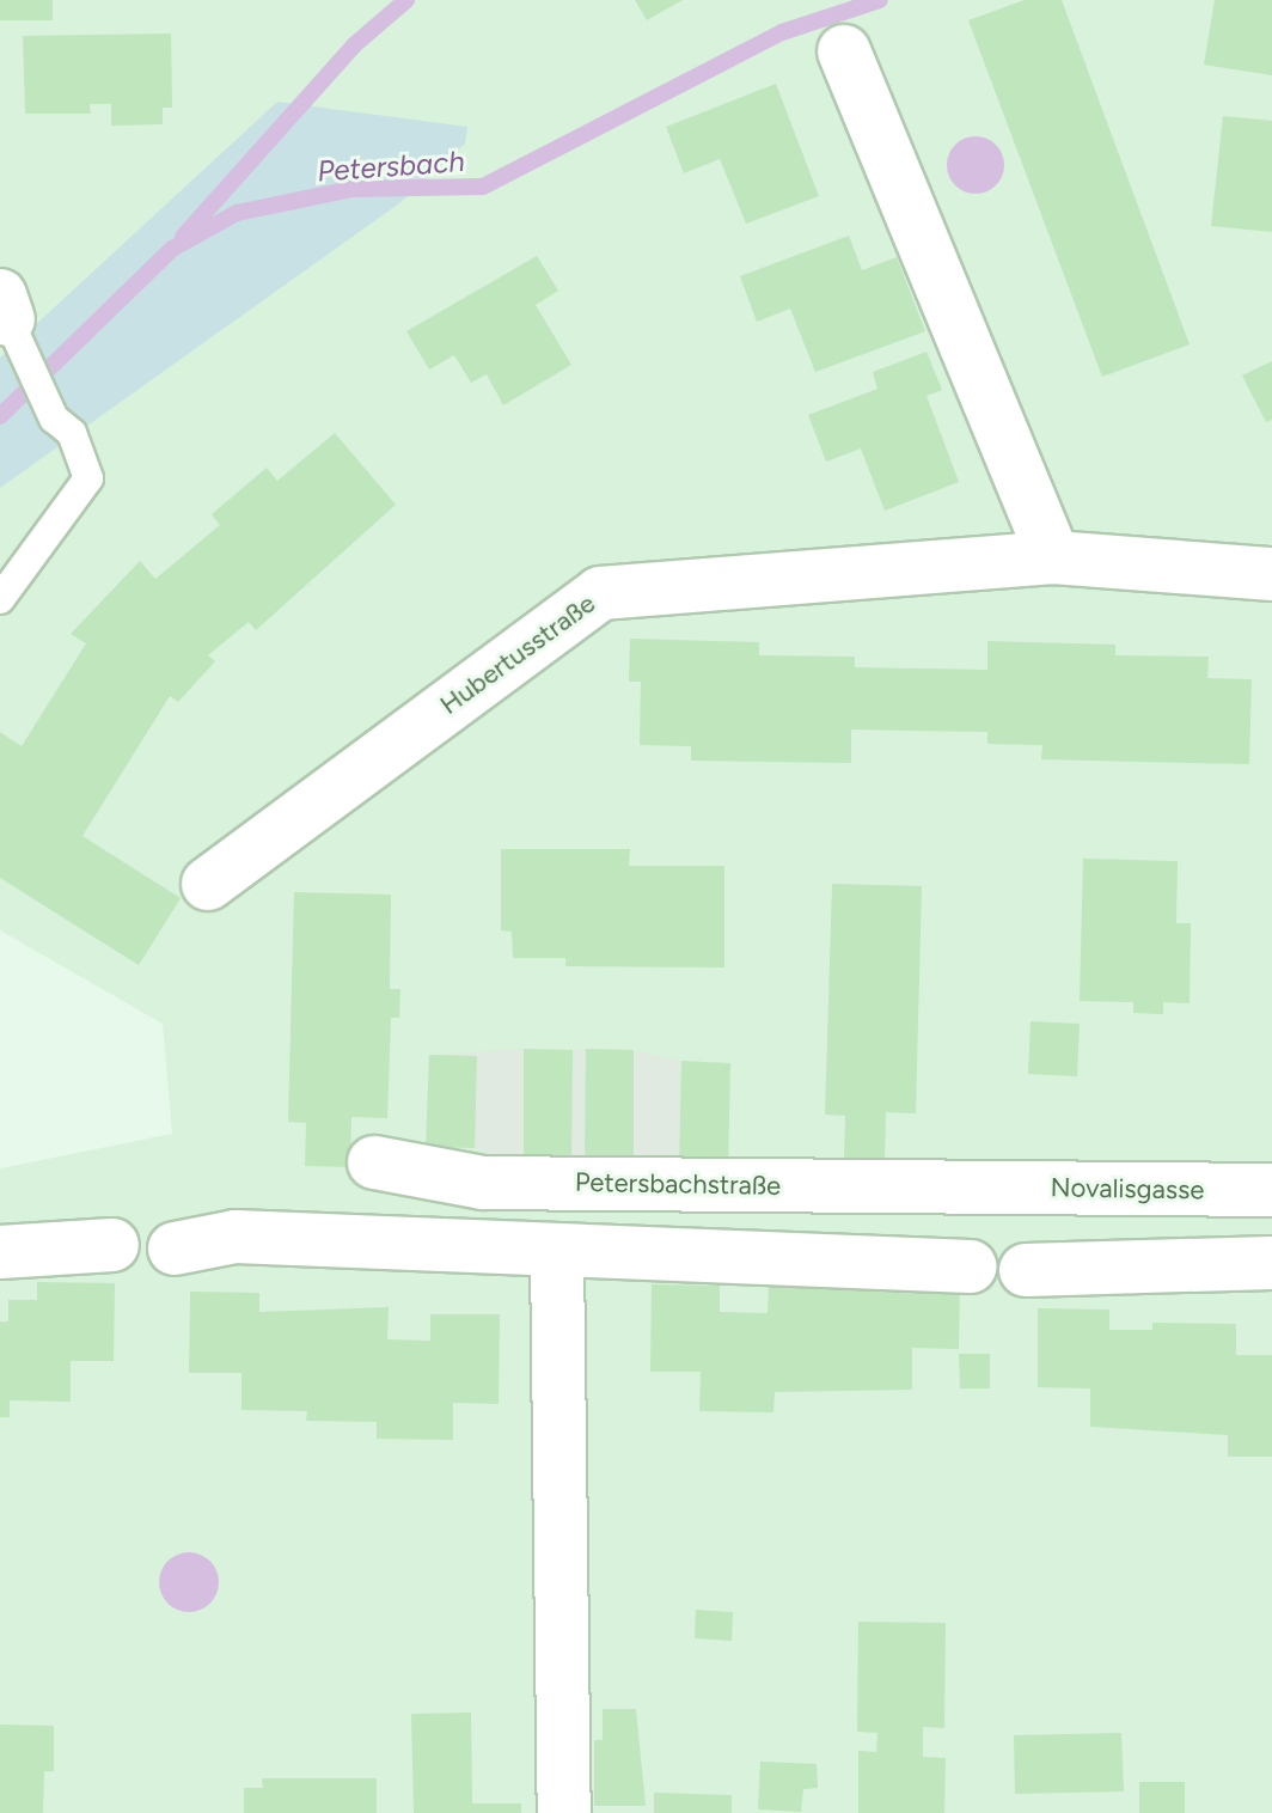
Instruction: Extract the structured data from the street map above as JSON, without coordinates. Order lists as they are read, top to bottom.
{
  "streets": {
    "street": ["Hubertusstraße", "Petersbachstraße", "Novalisgasse"]
  },
  "crossings": [
    ["Petersbachstraße", "Novalisgasse"]
  ],
  "water": ["Petersbach"]
}
